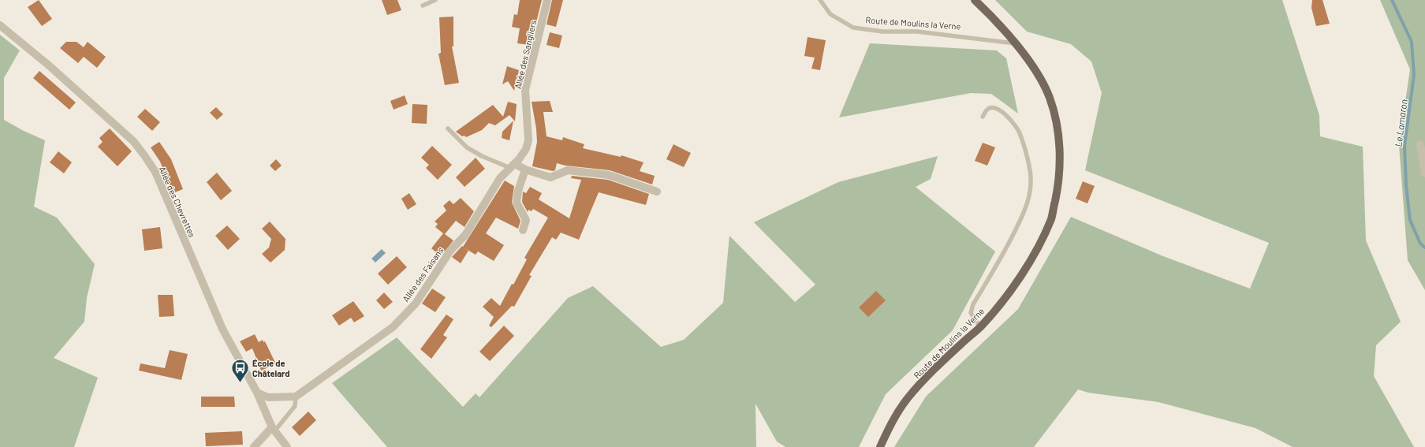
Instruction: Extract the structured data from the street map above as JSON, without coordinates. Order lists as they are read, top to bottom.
{
  "streets": {
    "main road": ["Route de Moulins la Verne"],
    "street": ["Allée des Sangliers", "Allée des Chevrettes", "Allée des Faisans"]
  },
  "crossings": [
    ["Allée des Sangliers", "Allée des Faisans"]
  ],
  "water": ["Le Lamaron"],
  "places": {
    "bus stop": ["École de Châtelard"]
  }
}
